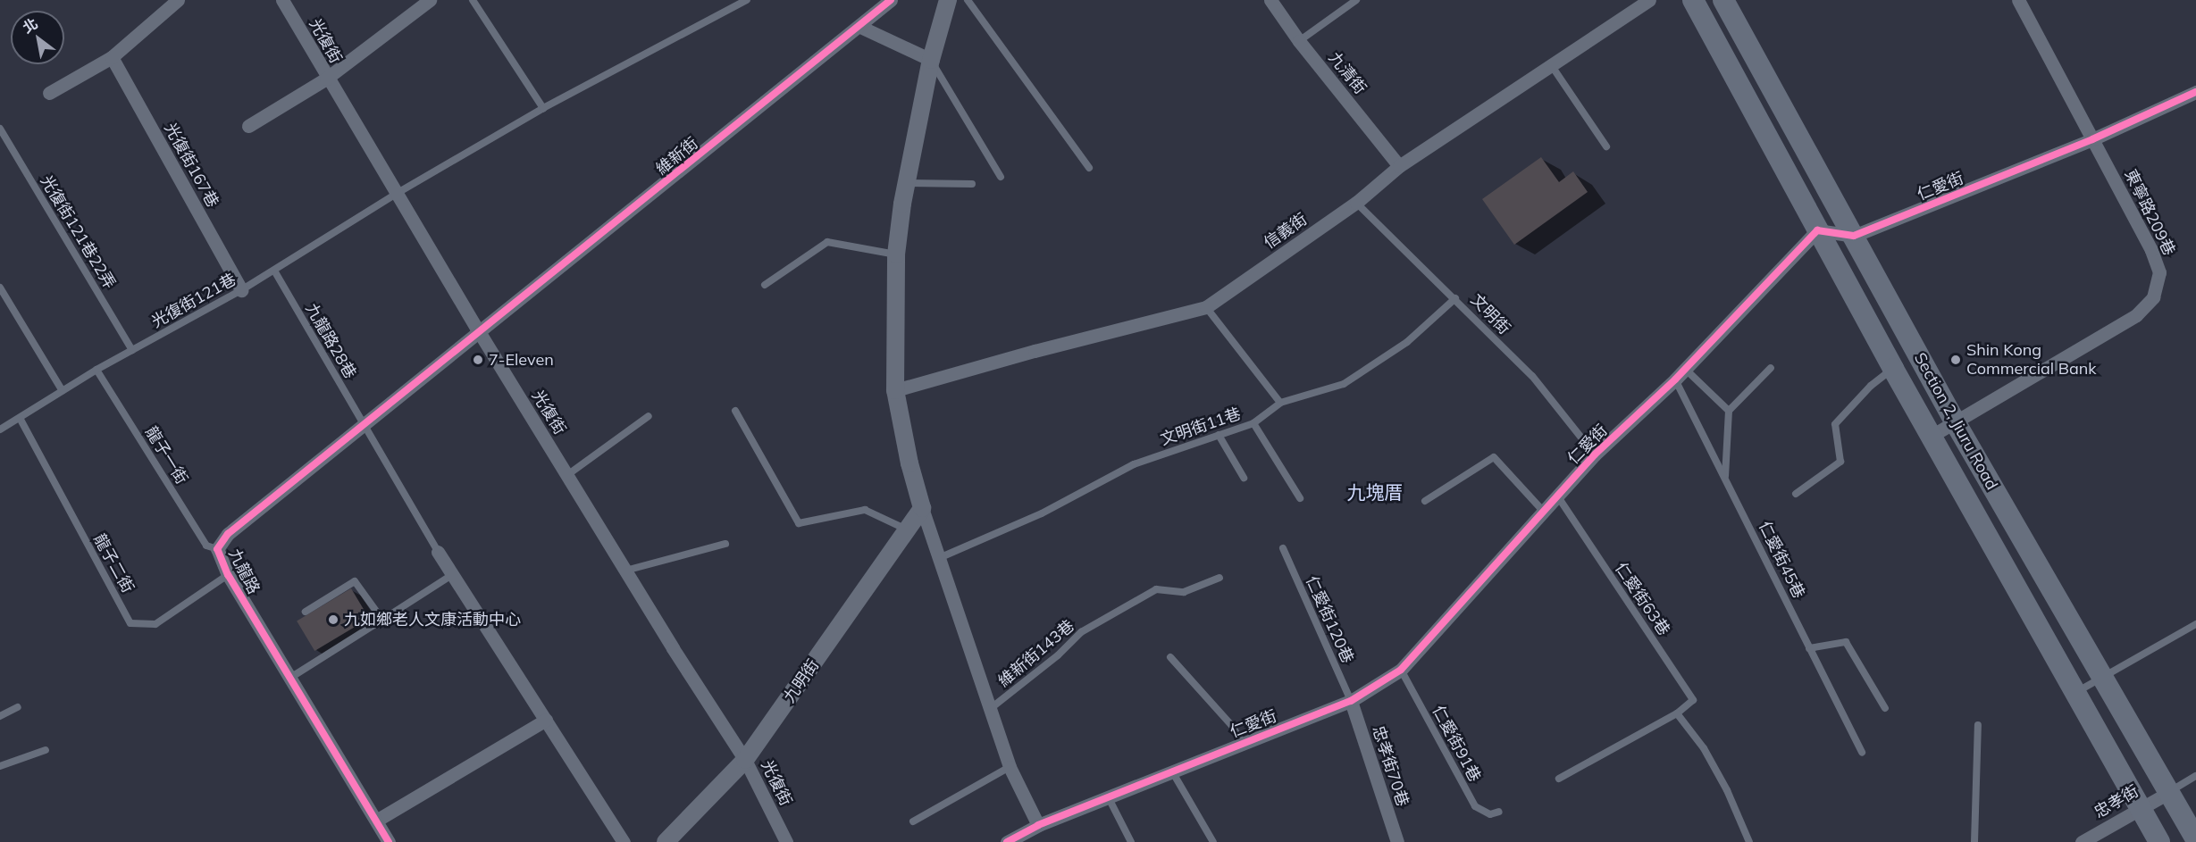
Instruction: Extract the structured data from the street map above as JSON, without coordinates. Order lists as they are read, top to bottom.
{
  "streets": {
    "main road": ["Section 2, Jiuru Road"],
    "street": [
      "光復街",
      "九清街",
      "維新街",
      "光復街167巷",
      "仁愛街",
      "東寧路209巷",
      "信義街",
      "九龍路",
      "九明街",
      "忠孝街70巷",
      "忠孝街"
    ],
    "lane": [
      "光復街121巷22弄",
      "光復街121巷",
      "文明街",
      "九龍路28巷",
      "文明街11巷",
      "龍子一街",
      "仁愛街45巷",
      "龍子二街",
      "仁愛街63巷",
      "仁愛街120巷",
      "維新街143巷",
      "仁愛街91巷"
    ]
  },
  "crossings": [
    ["光復街", "維新街"],
    ["光復街", "光復街121巷"],
    ["光復街", "九龍路"],
    ["光復街", "九明街"],
    ["九清街", "信義街"],
    ["維新街", "九龍路"],
    ["光復街167巷", "光復街121巷"],
    ["仁愛街", "東寧路209巷"],
    ["仁愛街", "文明街"],
    ["仁愛街", "Section 2, Jiuru Road"],
    ["仁愛街", "仁愛街45巷"],
    ["仁愛街", "仁愛街63巷"],
    ["仁愛街", "仁愛街120巷"],
    ["仁愛街", "仁愛街91巷"],
    ["仁愛街", "忠孝街70巷"],
    ["東寧路209巷", "Section 2, Jiuru Road"],
    ["信義街", "文明街"],
    ["光復街121巷22弄", "光復街121巷"],
    ["光復街121巷", "九龍路28巷"],
    ["光復街121巷", "龍子一街"],
    ["光復街121巷", "龍子二街"],
    ["文明街", "文明街11巷"],
    ["九龍路28巷", "九龍路"],
    ["Section 2, Jiuru Road", "忠孝街"],
    ["龍子一街", "九龍路"],
    ["龍子二街", "九龍路"],
    ["仁愛街120巷", "忠孝街70巷"]
  ],
  "districts": ["九塊厝"],
  "places": ["7-Eleven", "Shin Kong Commercial Bank", "九如鄉老人文康活動中心"],
  "north": "top left"
}
